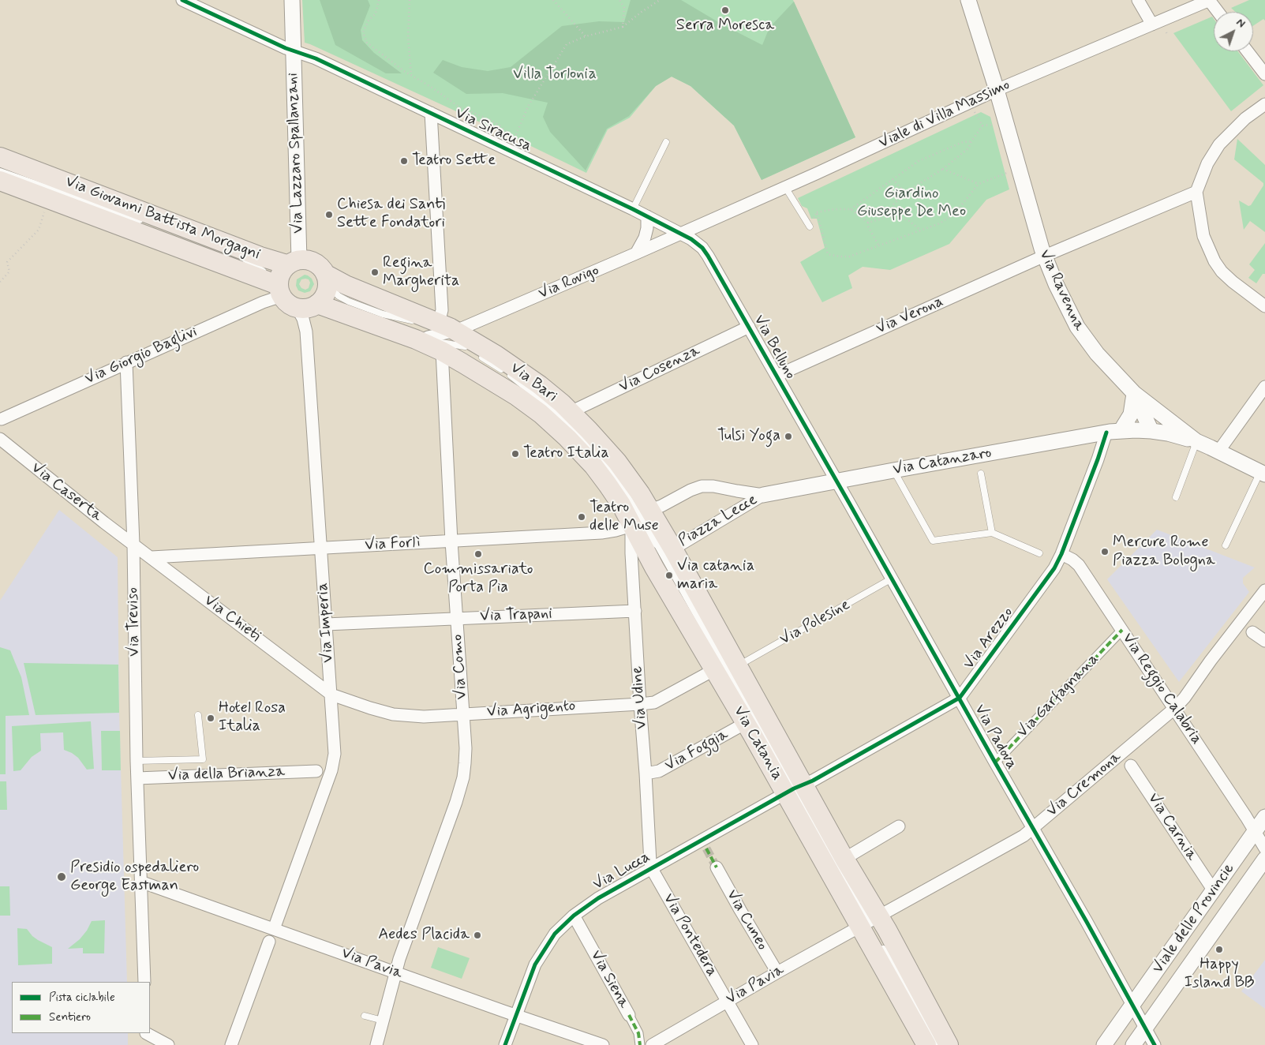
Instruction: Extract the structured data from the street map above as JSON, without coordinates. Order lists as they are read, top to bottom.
{
  "streets": {
    "main road": ["Via Giovanni Battista Morgagni", "Via Bari", "Via Catania"],
    "street": [
      "Viale di Villa Massimo",
      "Via Siracusa",
      "Via Lazzaro Spallanzani",
      "Via Rovigo",
      "Via Ravenna",
      "Via Verona",
      "Via Belluno",
      "Via Giorgio Baglivi",
      "Via Cosenza",
      "Via Catanzaro",
      "Via Caserta",
      "Piazza Lecce",
      "Via Forlì",
      "Via Trapani",
      "Via Chieti",
      "Via Treviso",
      "Via Imperia",
      "Via Arezzo",
      "Via Como",
      "Via Reggio Calabria",
      "Via Garfagnana",
      "Via Udine",
      "Via Agrigento",
      "Via Padova",
      "Via Foggia",
      "Via della Brianza",
      "Via Cremona",
      "Via Carnia",
      "Via Lucca",
      "Viale delle Provincie",
      "Via Cuneo",
      "Via Pontedera",
      "Via Pavia",
      "Via Siena"
    ],
    "lane": ["Via Polesine"]
  },
  "crossings": [
    ["Viale di Villa Massimo", "Via Siracusa"],
    ["Viale di Villa Massimo", "Via Rovigo"],
    ["Viale di Villa Massimo", "Via Ravenna"],
    ["Viale di Villa Massimo", "Via Belluno"],
    ["Via Siracusa", "Via Lazzaro Spallanzani"],
    ["Via Siracusa", "Via Rovigo"],
    ["Via Siracusa", "Via Belluno"],
    ["Via Siracusa", "Via Como"],
    ["Via Lazzaro Spallanzani", "Via Giovanni Battista Morgagni"],
    ["Via Lazzaro Spallanzani", "Via Giorgio Baglivi"],
    ["Via Lazzaro Spallanzani", "Via Bari"],
    ["Via Lazzaro Spallanzani", "Via Imperia"],
    ["Via Giovanni Battista Morgagni", "Via Giorgio Baglivi"],
    ["Via Giovanni Battista Morgagni", "Via Bari"],
    ["Via Giovanni Battista Morgagni", "Via Imperia"],
    ["Via Rovigo", "Via Belluno"],
    ["Via Rovigo", "Via Bari"],
    ["Via Rovigo", "Via Como"],
    ["Via Ravenna", "Via Verona"],
    ["Via Ravenna", "Via Catanzaro"],
    ["Via Verona", "Via Belluno"],
    ["Via Belluno", "Via Cosenza"],
    ["Via Belluno", "Via Catanzaro"],
    ["Via Belluno", "Via Padova"],
    ["Via Giorgio Baglivi", "Via Bari"],
    ["Via Giorgio Baglivi", "Via Treviso"],
    ["Via Giorgio Baglivi", "Via Imperia"],
    ["Via Cosenza", "Via Bari"],
    ["Via Bari", "Piazza Lecce"],
    ["Via Bari", "Via Forlì"],
    ["Via Bari", "Via Imperia"],
    ["Via Bari", "Via Como"],
    ["Via Bari", "Via Udine"],
    ["Via Bari", "Via Catania"],
    ["Via Catanzaro", "Piazza Lecce"],
    ["Via Catanzaro", "Via Arezzo"],
    ["Via Catanzaro", "Via Padova"],
    ["Via Caserta", "Via Chieti"],
    ["Via Caserta", "Via Treviso"],
    ["Piazza Lecce", "Via Catania"],
    ["Via Forlì", "Via Chieti"],
    ["Via Forlì", "Via Imperia"],
    ["Via Forlì", "Via Como"],
    ["Via Forlì", "Via Udine"],
    ["Via Forlì", "Via Catania"],
    ["Via Trapani", "Via Imperia"],
    ["Via Trapani", "Via Como"],
    ["Via Trapani", "Via Udine"],
    ["Via Chieti", "Via Treviso"],
    ["Via Chieti", "Via Imperia"],
    ["Via Chieti", "Via Agrigento"],
    ["Via Treviso", "Via della Brianza"],
    ["Via Treviso", "Via Pavia"],
    ["Via Imperia", "Via Agrigento"],
    ["Via Imperia", "Via Pavia"],
    ["Via Polesine", "Via Padova"],
    ["Via Polesine", "Via Catania"],
    ["Via Arezzo", "Via Reggio Calabria"],
    ["Via Arezzo", "Via Padova"],
    ["Via Arezzo", "Via Catania"],
    ["Via Arezzo", "Via Lucca"],
    ["Via Como", "Via Agrigento"],
    ["Via Como", "Via Pavia"],
    ["Via Reggio Calabria", "Via Garfagnana"],
    ["Via Reggio Calabria", "Via Cremona"],
    ["Via Reggio Calabria", "Viale delle Provincie"],
    ["Via Garfagnana", "Via Padova"],
    ["Via Udine", "Via Agrigento"],
    ["Via Udine", "Via Catania"],
    ["Via Udine", "Via Foggia"],
    ["Via Udine", "Via Lucca"],
    ["Via Udine", "Via Pontedera"],
    ["Via Agrigento", "Via Catania"],
    ["Via Padova", "Via Cremona"],
    ["Via Padova", "Viale delle Provincie"],
    ["Via Catania", "Via Foggia"],
    ["Via Catania", "Via Cremona"],
    ["Via Catania", "Via Lucca"],
    ["Via Catania", "Via Pavia"],
    ["Via Cremona", "Via Pavia"],
    ["Via Carnia", "Viale delle Provincie"],
    ["Via Lucca", "Via Pontedera"],
    ["Via Lucca", "Via Pavia"],
    ["Via Lucca", "Via Siena"],
    ["Via Cuneo", "Via Pavia"],
    ["Via Pontedera", "Via Pavia"]
  ],
  "parks": ["Villa Torlonia", "Giardino Giuseppe De Meo"],
  "places": [
    "Serra Moresca",
    "Teatro Sette",
    "Chiesa dei Santi Sette Fondatori",
    "Regina Margherita",
    "Tulsi Yoga",
    "Teatro Italia",
    "Teatro delle Muse",
    "Mercure Rome Piazza Bologna",
    "Commissariato Porta Pia",
    "Via catania maria",
    "Hotel Rosa Italia",
    "Presidio ospedaliero George Eastman",
    "Aedes Placida",
    "Happy Island BB"
  ],
  "legend": ["Pista ciclabile", "Sentiero"],
  "north": "top right"
}
